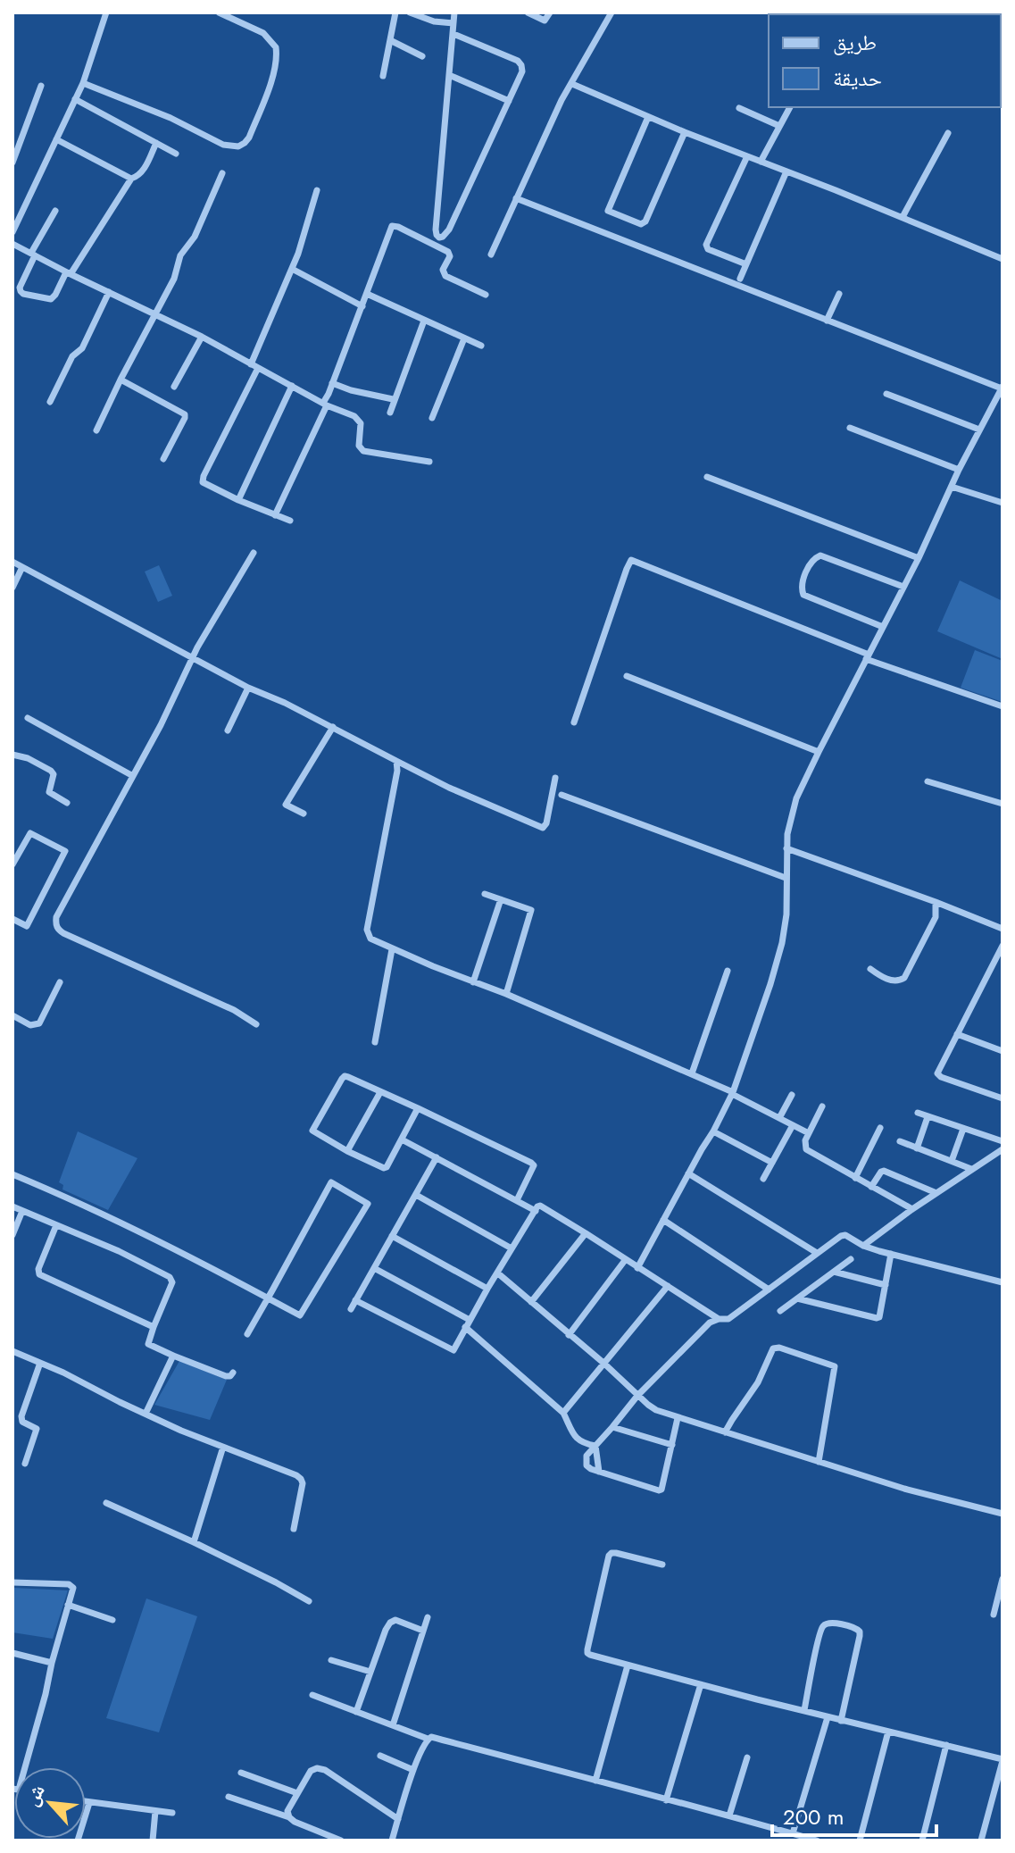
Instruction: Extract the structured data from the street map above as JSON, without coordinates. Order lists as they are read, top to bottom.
{
  "legend": ["طريق", "حديقة"],
  "scale_bar": "200 m",
  "north": "top left"
}
